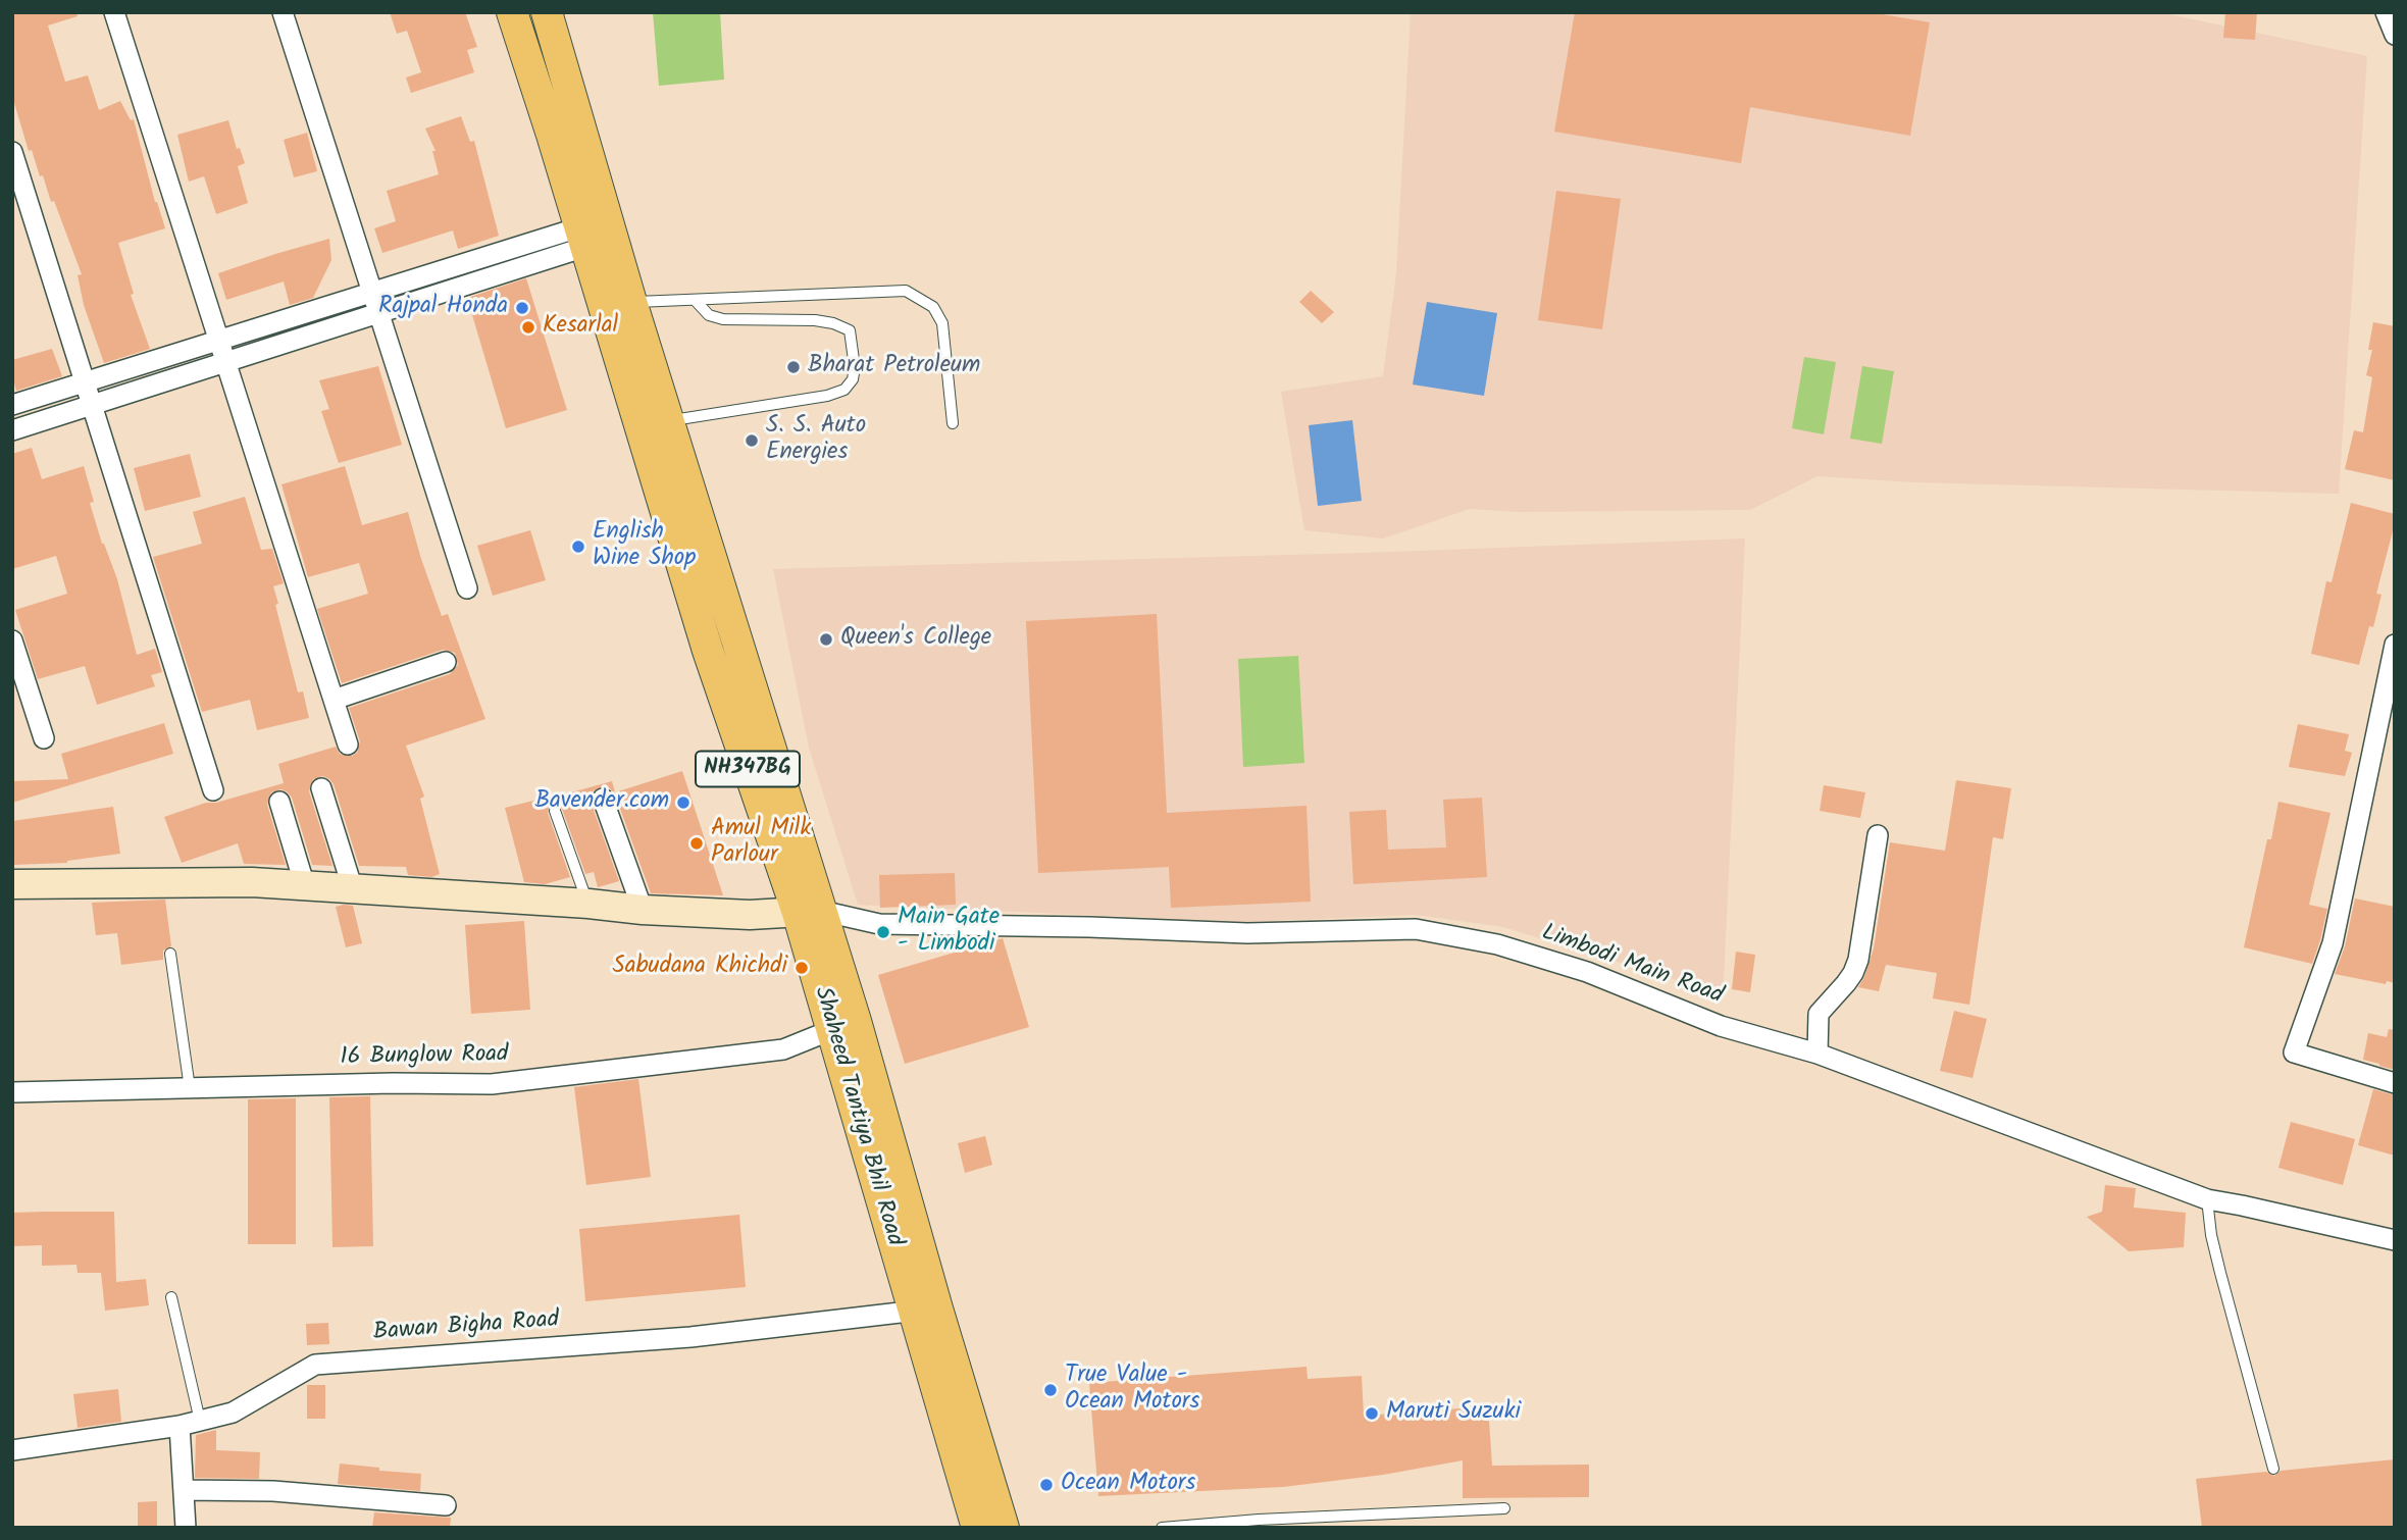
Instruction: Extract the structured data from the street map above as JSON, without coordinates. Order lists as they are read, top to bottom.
{
  "streets": {
    "main road": ["NH347BG", "Shaheed Tantiya Bhil Road"],
    "street": ["Limbodi Main Road", "16 Bunglow Road", "Bawan Bigha Road"]
  },
  "crossings": [
    ["Limbodi Main Road", "Shaheed Tantiya Bhil Road"],
    ["16 Bunglow Road", "Shaheed Tantiya Bhil Road"],
    ["Shaheed Tantiya Bhil Road", "Bawan Bigha Road"]
  ],
  "places": [
    "Rajpal Honda",
    "Kesarlal",
    "Bharat Petroleum",
    "S. S. Auto Energies",
    "English Wine Shop",
    "Queen's College",
    "Bavender.com",
    "Amul Milk Parlour",
    "Main Gate - Limbodi",
    "Sabudana Khichdi",
    "True Value - Ocean Motors",
    "Maruti Suzuki",
    "Ocean Motors"
  ]
}
